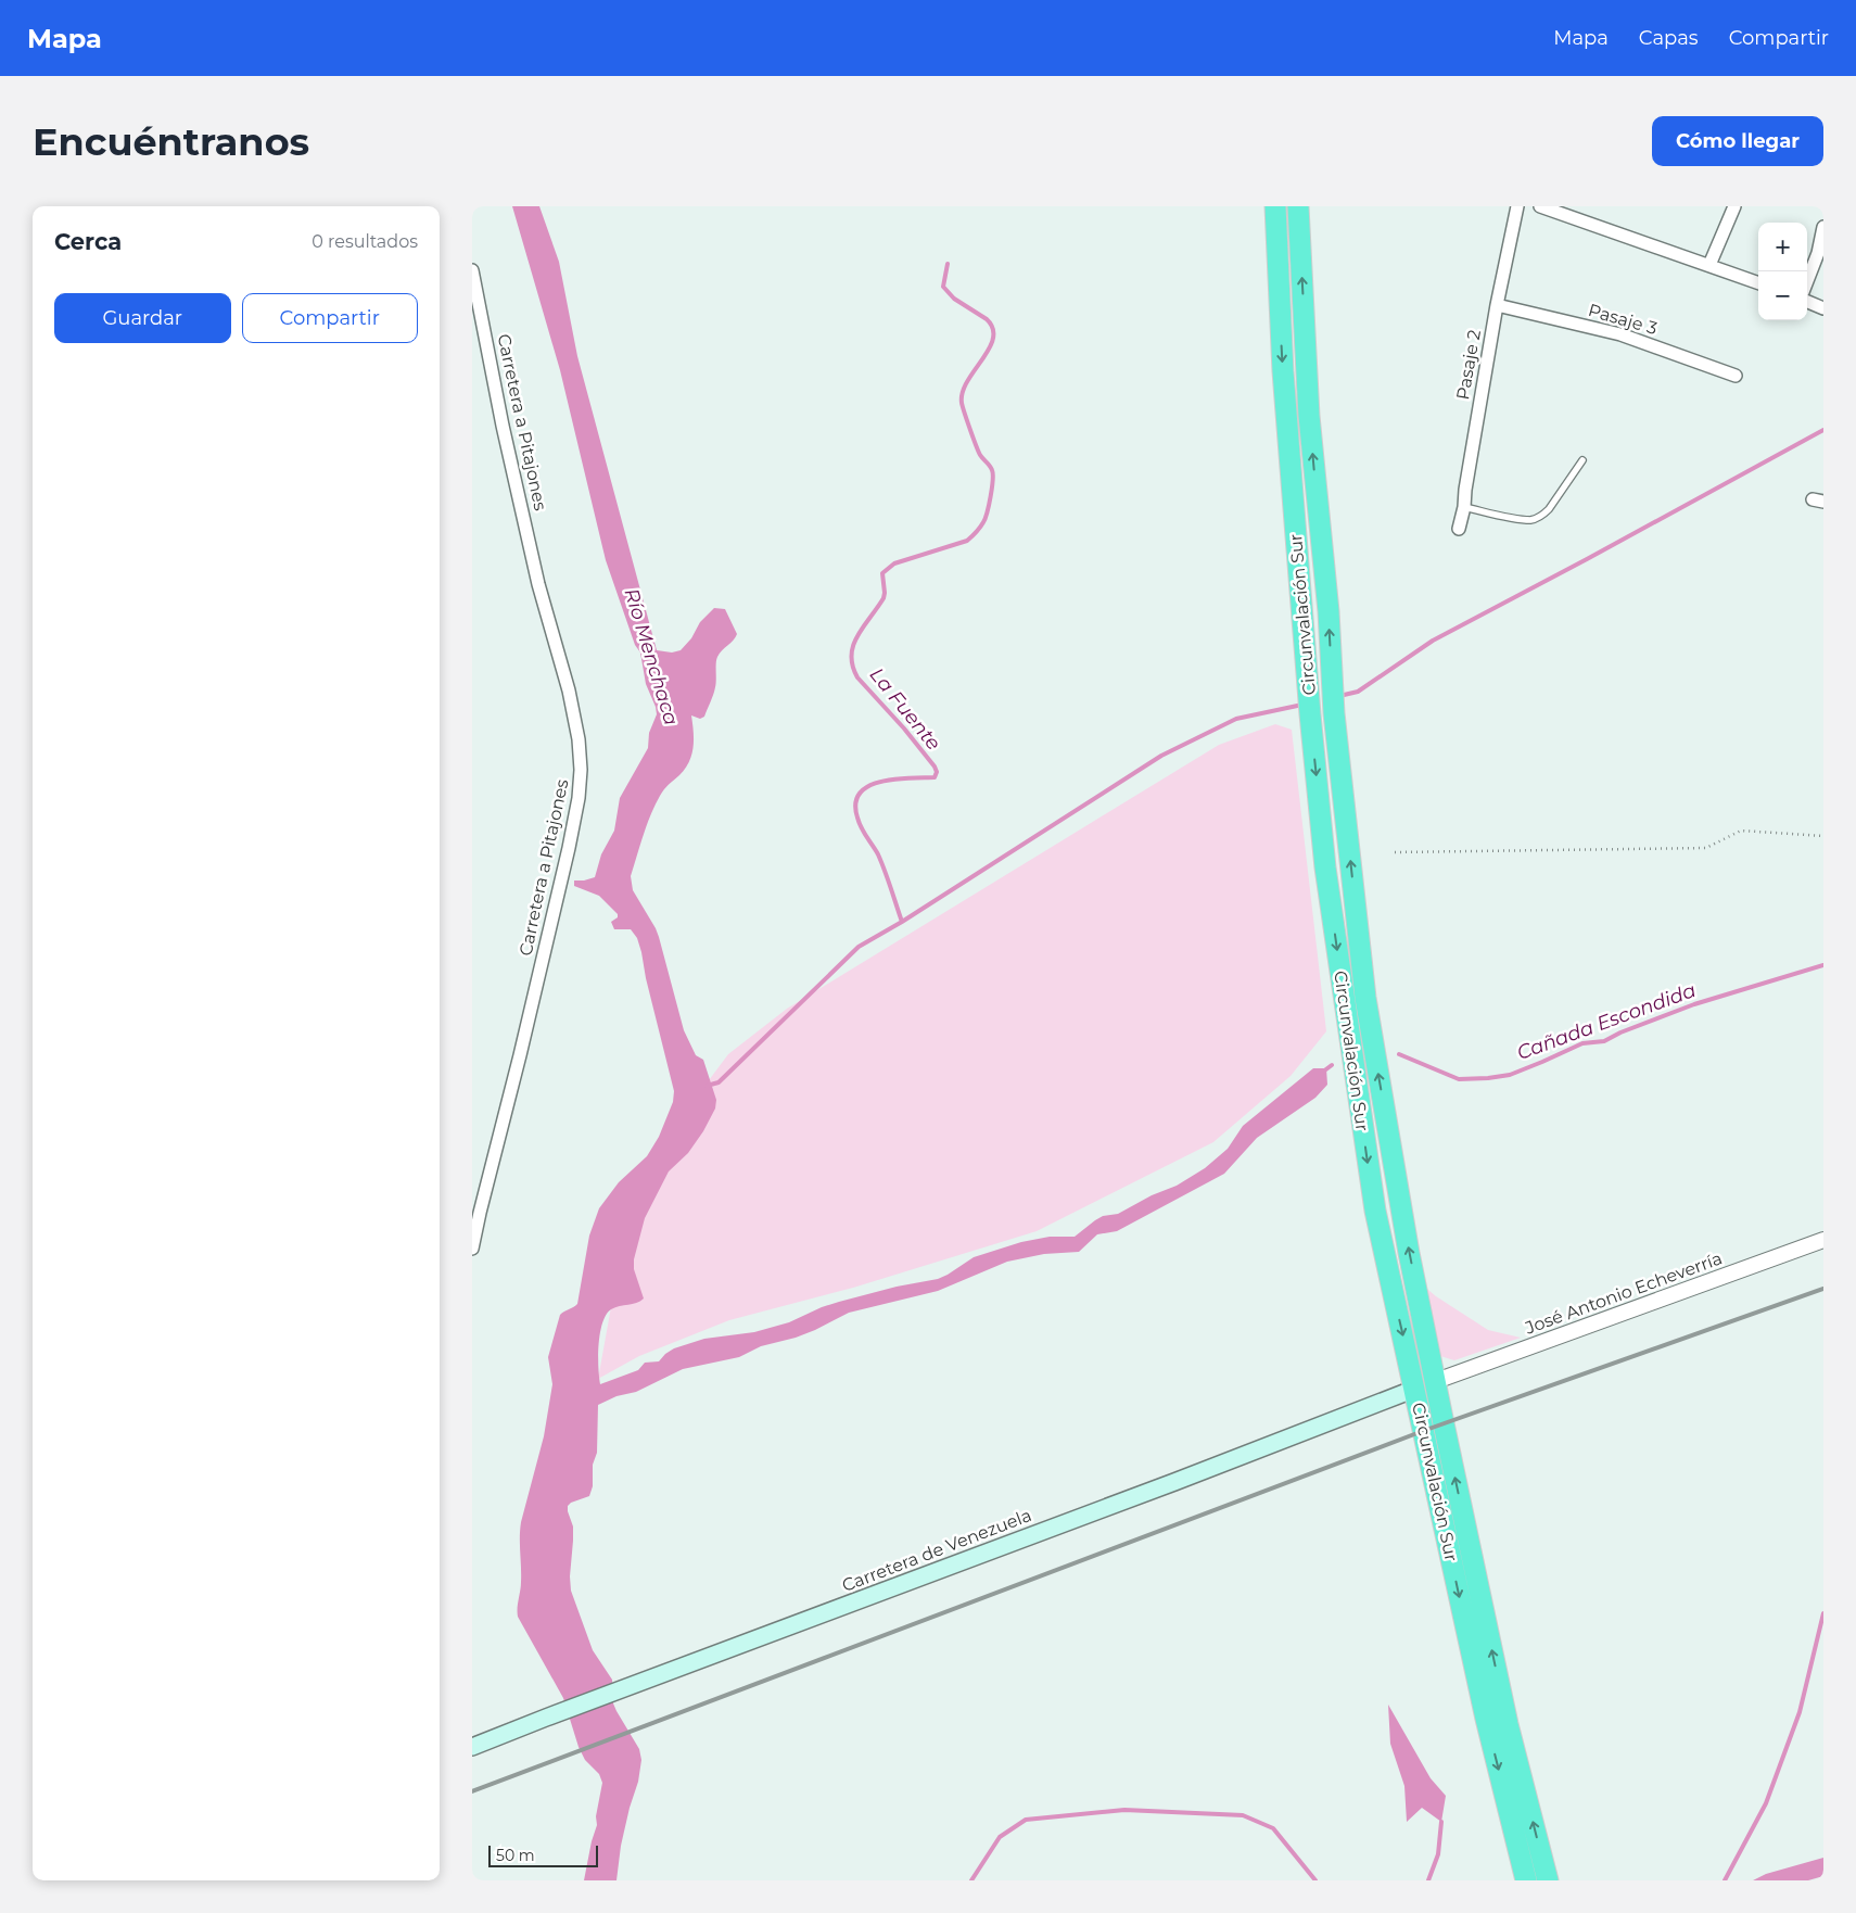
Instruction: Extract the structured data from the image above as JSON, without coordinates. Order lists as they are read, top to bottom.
{
  "streets": {
    "highway": ["Circunvalación Sur"],
    "main road": ["Carretera de Venezuela"],
    "street": [
      "Pasaje 3",
      "Pasaje 2",
      "Carretera a Pitajones",
      "José Antonio Echeverría"
    ]
  },
  "crossings": [
    ["Pasaje 3", "Pasaje 2"],
    ["Circunvalación Sur", "José Antonio Echeverría"],
    ["Circunvalación Sur", "Carretera de Venezuela"]
  ],
  "water": ["Río Menchaca", "La Fuente", "Cañada Escondida"],
  "scale_bar": "50 m",
  "page": {
    "header": "Mapa",
    "nav": ["Mapa", "Capas", "Compartir"],
    "buttons": [
      "Cómo llegar",
      ["Guardar", "Compartir"]
    ],
    "title": "Encuéntranos",
    "heading": ["Cerca", "0 resultados"],
    "map_buttons": ["+", "−"],
    "scale": "50 m"
  }
}
